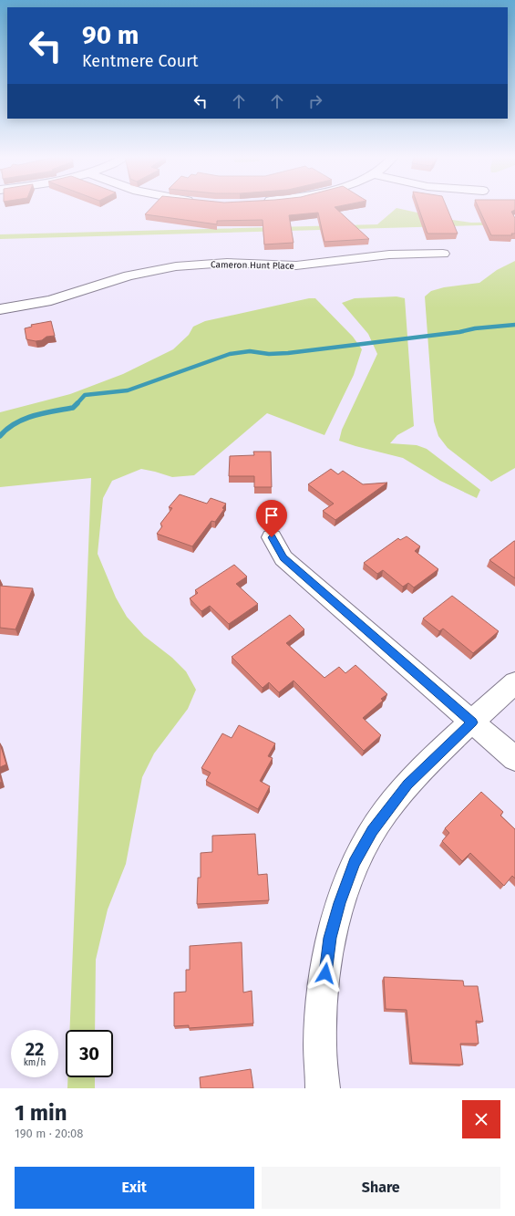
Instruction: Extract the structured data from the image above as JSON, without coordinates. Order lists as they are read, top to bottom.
{
  "streets": {
    "street": ["Cameron Hunt Place"]
  },
  "page": {
    "turn": ["90 m", "Kentmere Court"],
    "speed": "22 km/h",
    "limit": "30",
    "heading": ["1 min", "190 m · 20:08"],
    "buttons": ["Exit", "Share"]
  }
}
